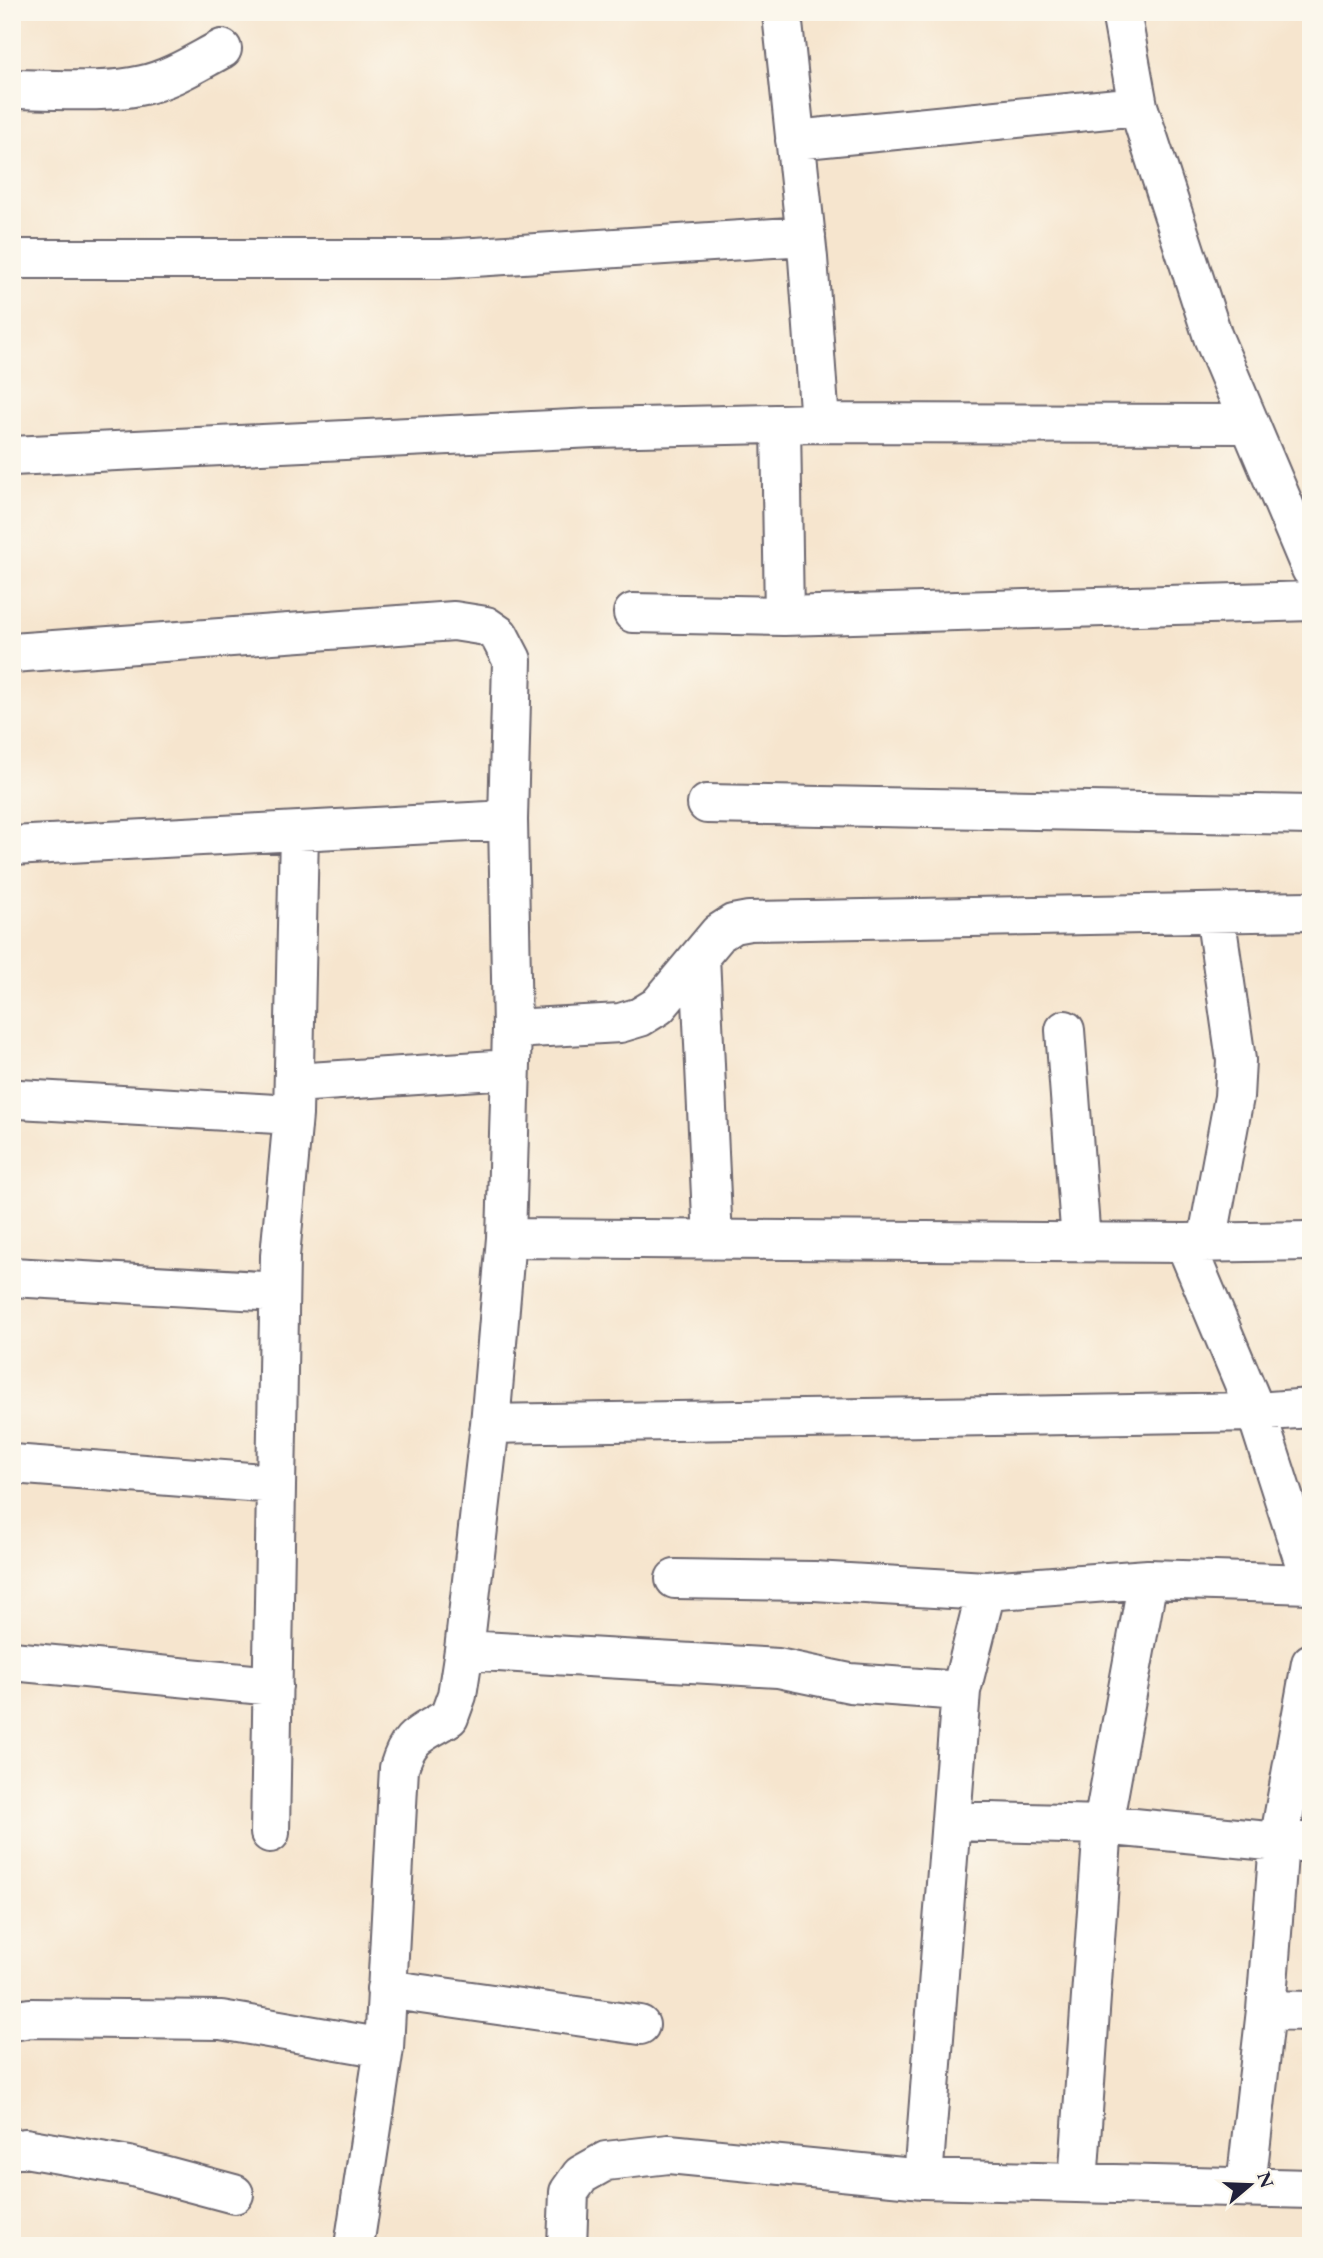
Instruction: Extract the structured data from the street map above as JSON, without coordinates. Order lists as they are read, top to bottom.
{
  "north": "right"
}
